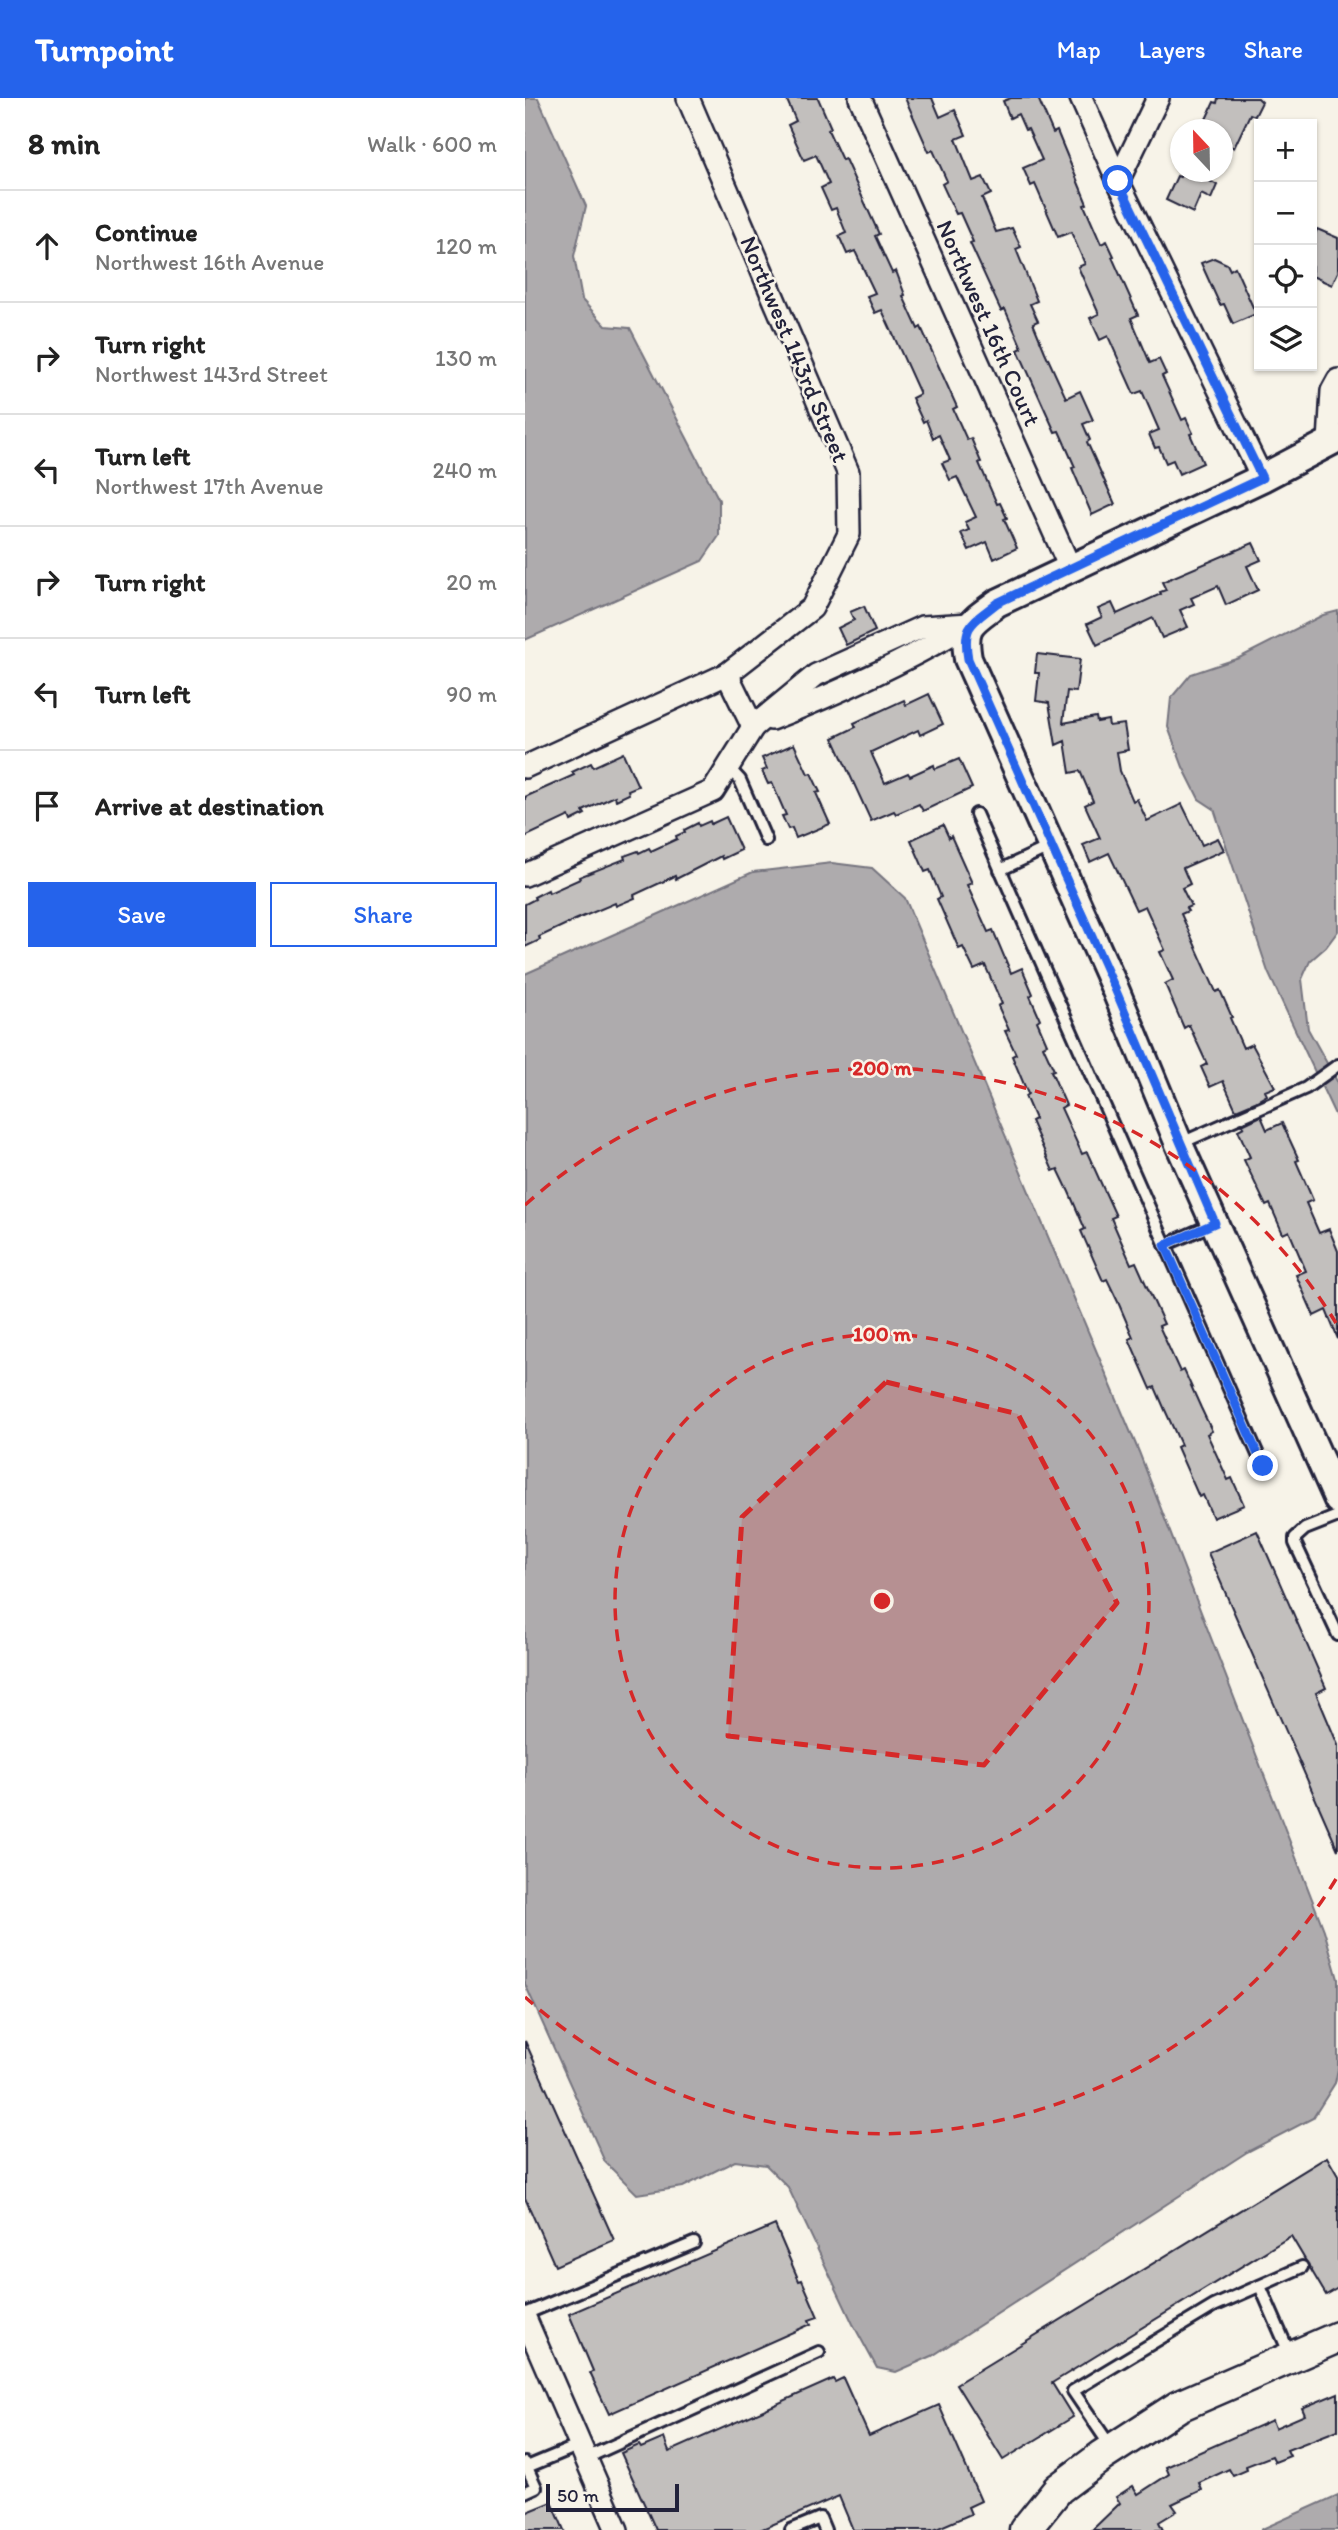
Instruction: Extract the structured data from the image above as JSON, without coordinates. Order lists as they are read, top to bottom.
{
  "streets": {
    "street": ["Northwest 16th Court", "Northwest 143rd Street"]
  },
  "scale_bar": "50 m",
  "north": "top",
  "page": {
    "header": "Turnpoint",
    "nav": ["Map", "Layers", "Share"],
    "heading": ["8 min", "Walk · 600 m"],
    "map_buttons": ["+", "−"],
    "list": [
      ["Continue", "Northwest 16th Avenue", "120 m"],
      ["Turn right", "Northwest 143rd Street", "130 m"],
      ["Turn left", "Northwest 17th Avenue", "240 m"],
      ["Turn right", "20 m"],
      ["Turn left", "90 m"],
      "Arrive at destination"
    ],
    "buttons": ["Save", "Share"],
    "scale": "50 m"
  },
  "rings": ["200 m", "100 m"]
}
